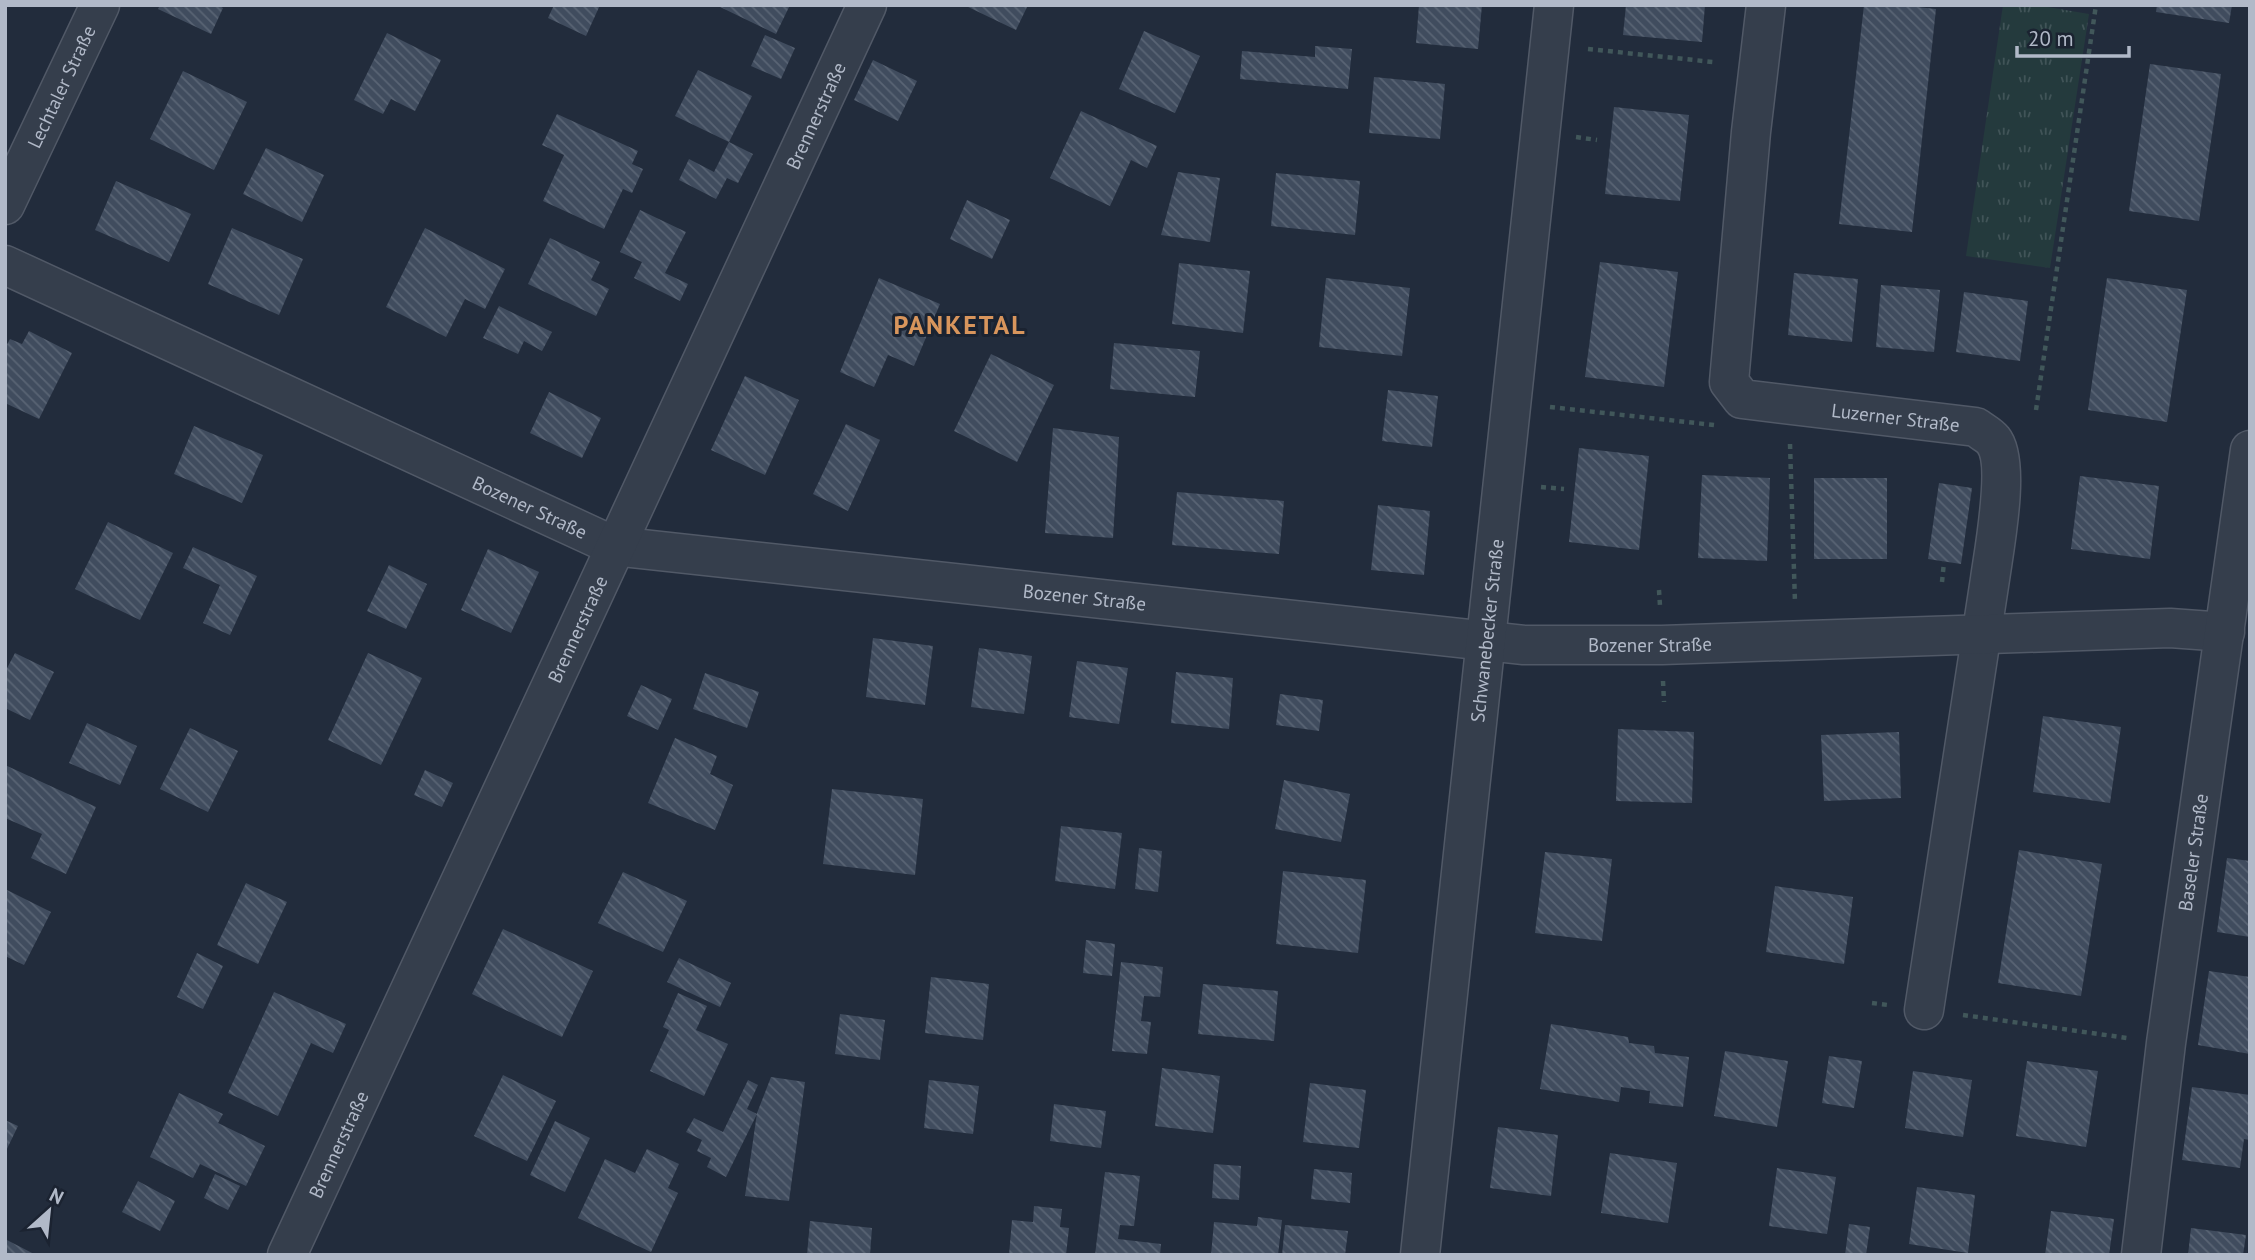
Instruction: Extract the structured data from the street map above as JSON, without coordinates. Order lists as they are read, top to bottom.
{
  "streets": {
    "street": [
      "Lechtaler Straße",
      "Brennerstraße",
      "Luzerner Straße",
      "Bozener Straße",
      "Schwanebecker Straße",
      "Baseler Straße"
    ]
  },
  "crossings": [
    ["Brennerstraße", "Bozener Straße"],
    ["Luzerner Straße", "Bozener Straße"],
    ["Bozener Straße", "Schwanebecker Straße"],
    ["Bozener Straße", "Baseler Straße"]
  ],
  "districts": ["PANKETAL"],
  "scale_bar": "20 m",
  "north": "top right"
}
